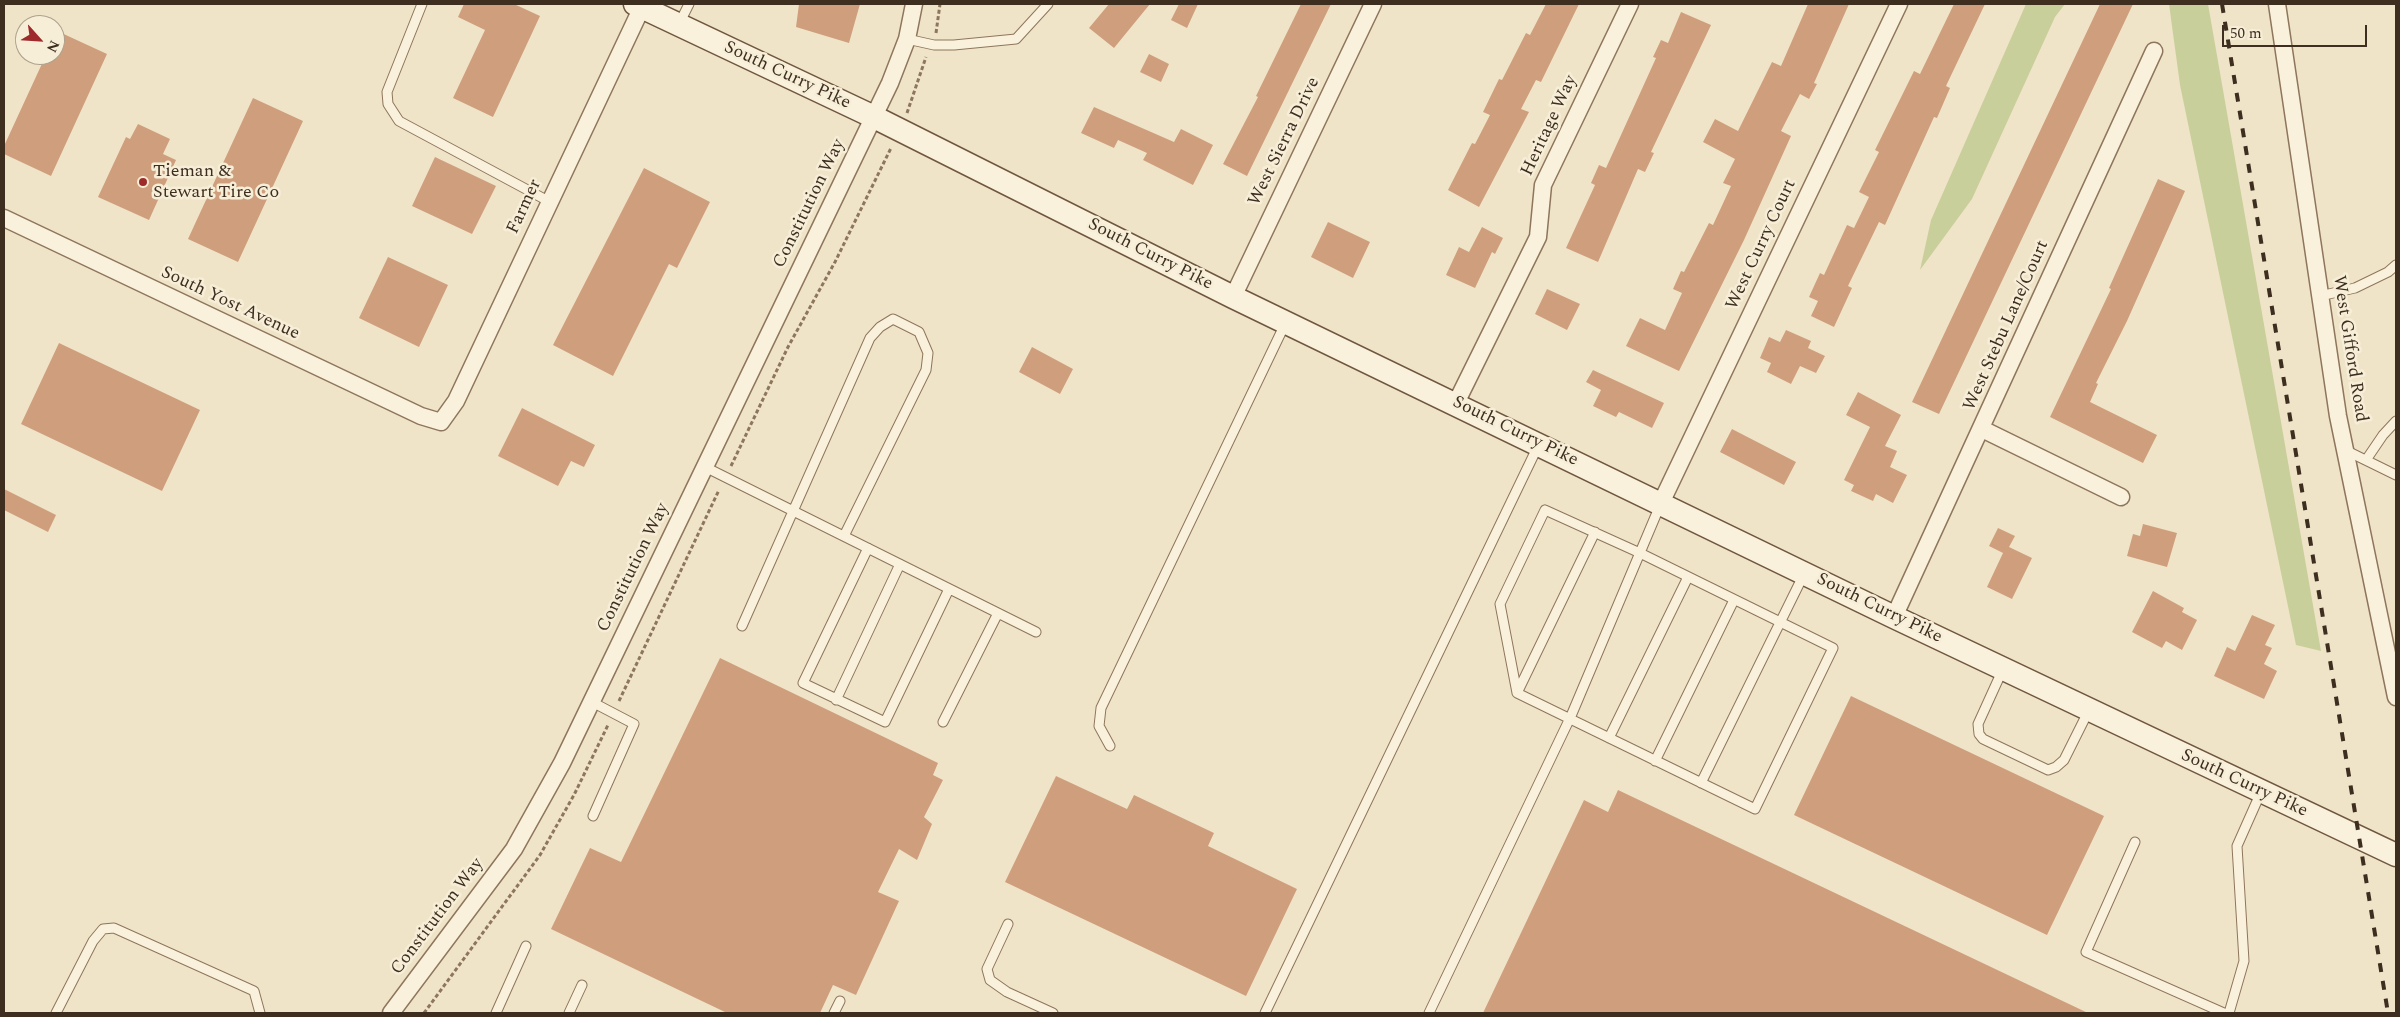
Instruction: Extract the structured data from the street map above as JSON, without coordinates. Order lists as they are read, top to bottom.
{
  "streets": {
    "main road": ["South Curry Pike"],
    "street": [
      "Heritage Way",
      "West Sierra Drive",
      "Constitution Way",
      "Farmer",
      "West Curry Court",
      "South Yost Avenue",
      "West Stebu Lane/Court",
      "West Gifford Road"
    ]
  },
  "crossings": [
    ["South Curry Pike", "Heritage Way"],
    ["South Curry Pike", "West Sierra Drive"],
    ["South Curry Pike", "Constitution Way"],
    ["South Curry Pike", "Farmer"],
    ["South Curry Pike", "West Curry Court"],
    ["South Curry Pike", "West Stebu Lane/Court"],
    ["Farmer", "South Yost Avenue"]
  ],
  "places": ["Tieman & Stewart Tire Co"],
  "scale_bar": "50 m",
  "north": "bottom right"
}
